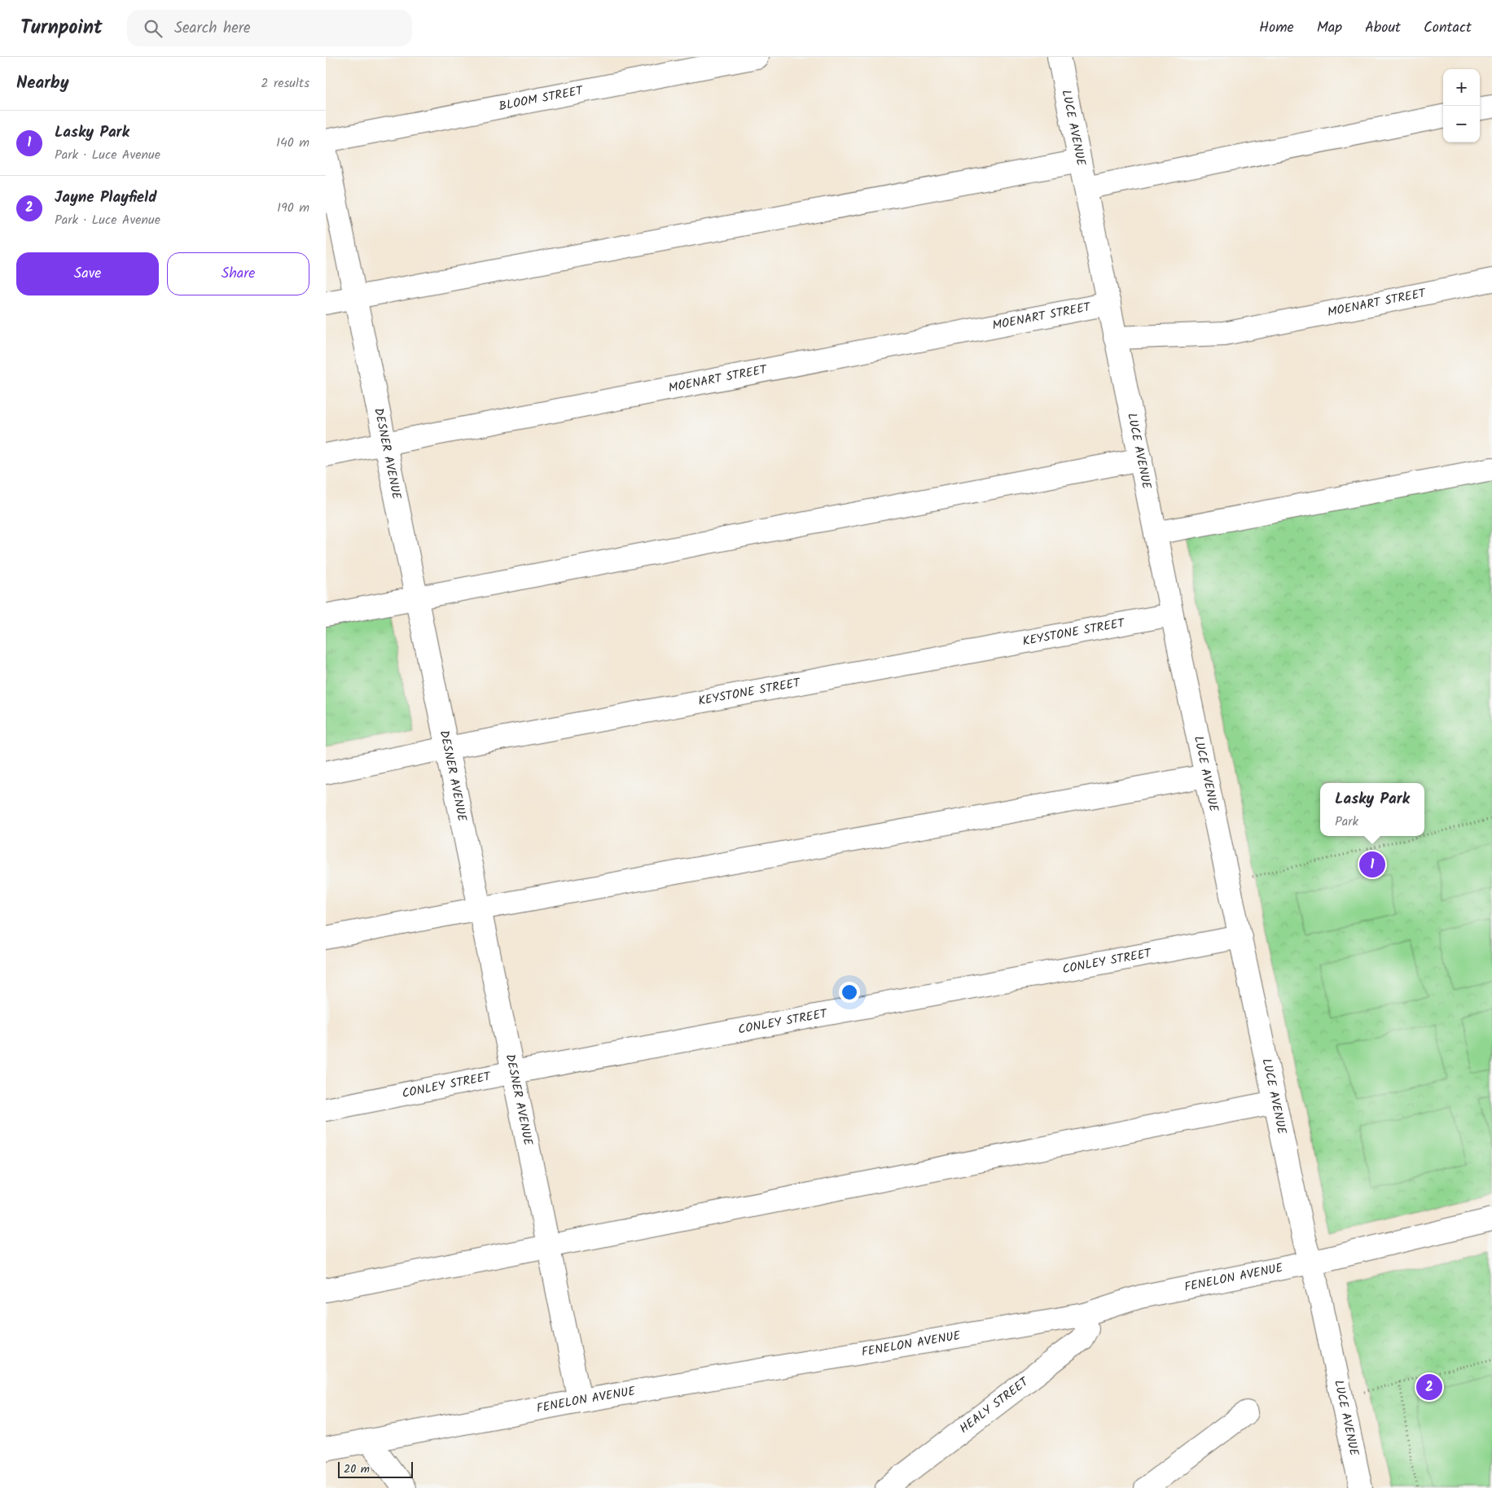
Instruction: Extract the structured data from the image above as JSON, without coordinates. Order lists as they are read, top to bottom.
{
  "streets": {
    "street": [
      "BLOOM STREET",
      "LUCE AVENUE",
      "MOENART STREET",
      "DESNER AVENUE",
      "KEYSTONE STREET",
      "CONLEY STREET",
      "FENELON AVENUE",
      "HEALY STREET"
    ]
  },
  "crossings": [
    ["LUCE AVENUE", "MOENART STREET"],
    ["LUCE AVENUE", "KEYSTONE STREET"],
    ["LUCE AVENUE", "CONLEY STREET"],
    ["LUCE AVENUE", "FENELON AVENUE"],
    ["MOENART STREET", "DESNER AVENUE"],
    ["DESNER AVENUE", "KEYSTONE STREET"],
    ["DESNER AVENUE", "CONLEY STREET"],
    ["DESNER AVENUE", "FENELON AVENUE"],
    ["FENELON AVENUE", "HEALY STREET"]
  ],
  "scale_bar": "20 m",
  "page": {
    "header": "Turnpoint",
    "search": "Search here",
    "nav": [
      "Home",
      "Map",
      "About",
      "Contact"
    ],
    "heading": ["Nearby", "2 results"],
    "map_buttons": ["+", "−"],
    "list": [
      {
        "mark": "1",
        "name": "Lasky Park",
        "note": "Park · Luce Avenue",
        "value": "140 m"
      },
      {
        "mark": "2",
        "name": "Jayne Playfield",
        "note": "Park · Luce Avenue",
        "value": "190 m"
      }
    ],
    "buttons": ["Save", "Share"],
    "popup": ["Lasky Park", "Park"],
    "pins": ["1", "2"],
    "scale": "20 m"
  }
}
